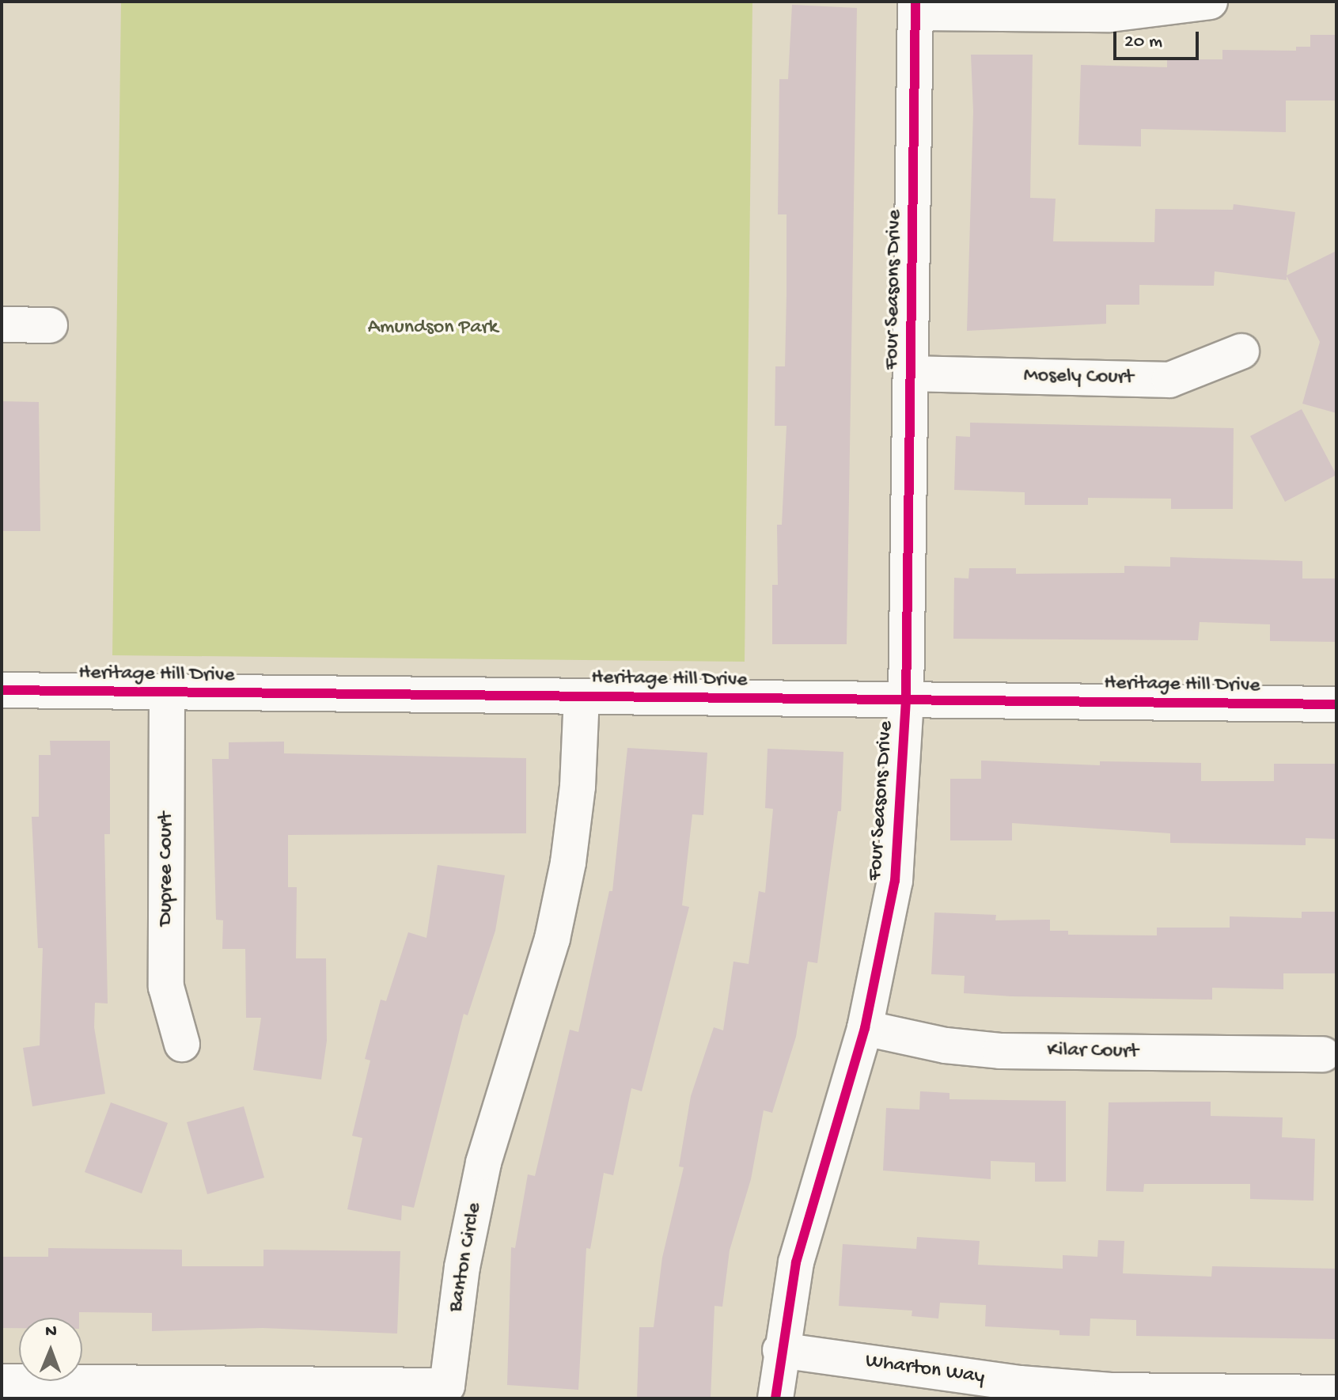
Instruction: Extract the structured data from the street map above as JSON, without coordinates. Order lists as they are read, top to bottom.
{
  "streets": {
    "street": [
      "Four Seasons Drive",
      "Mosely Court",
      "Heritage Hill Drive",
      "Dupree Court",
      "Kilar Court",
      "Banton Circle",
      "Wharton Way"
    ]
  },
  "crossings": [
    ["Four Seasons Drive", "Mosely Court"],
    ["Four Seasons Drive", "Heritage Hill Drive"],
    ["Four Seasons Drive", "Kilar Court"],
    ["Four Seasons Drive", "Wharton Way"],
    ["Heritage Hill Drive", "Dupree Court"],
    ["Heritage Hill Drive", "Banton Circle"]
  ],
  "parks": ["Amundson Park"],
  "scale_bar": "20 m",
  "north": "top"
}
